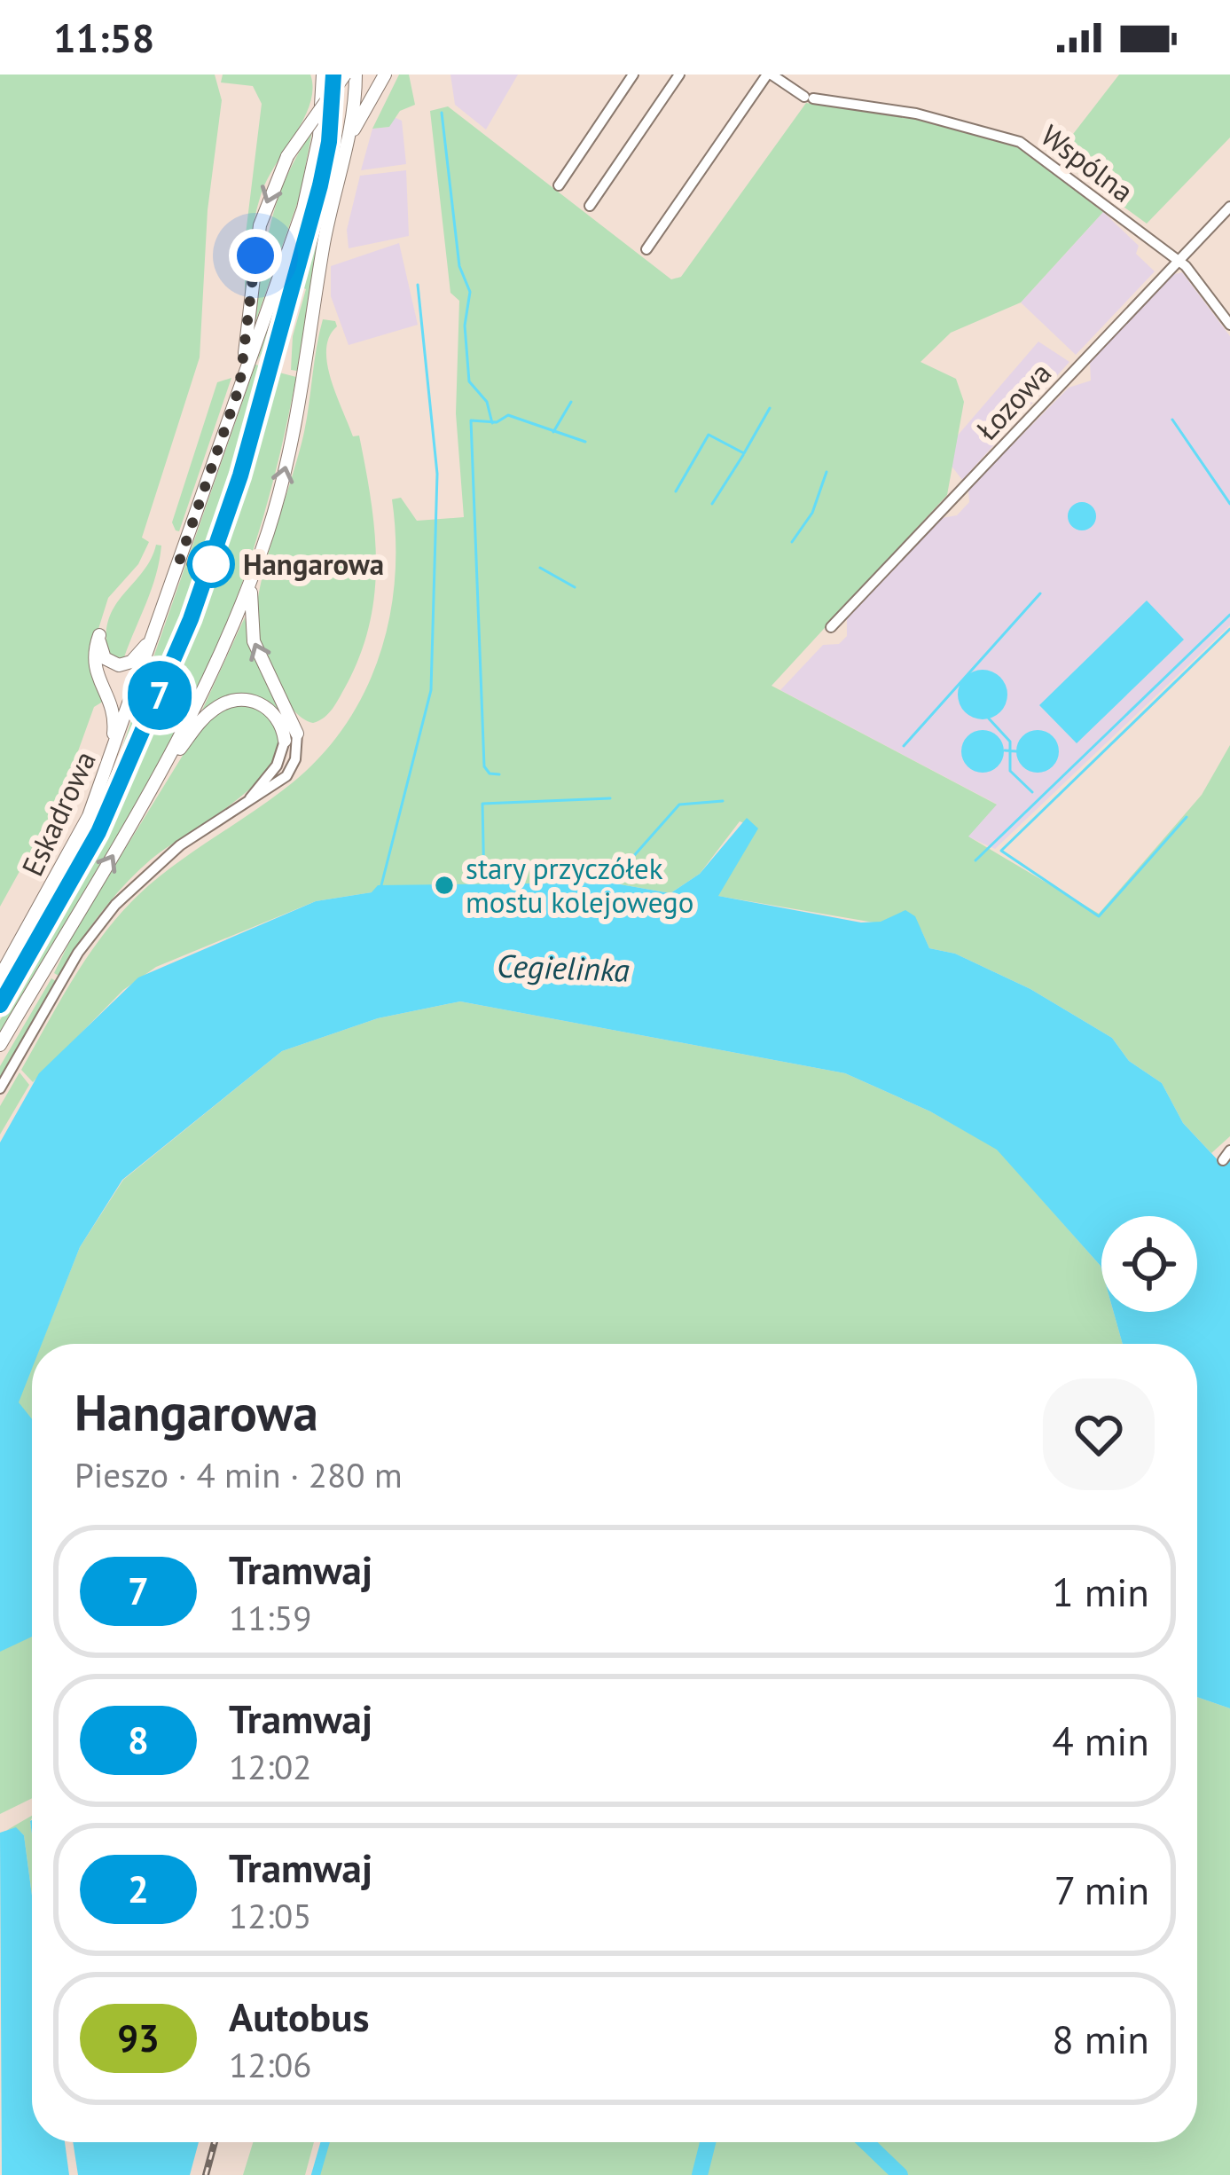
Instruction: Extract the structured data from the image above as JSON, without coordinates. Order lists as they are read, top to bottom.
{
  "streets": {
    "main road": ["Eskadrowa"],
    "street": ["Wspólna", "Łozowa"]
  },
  "crossings": [
    ["Wspólna", "Łozowa"]
  ],
  "water": ["Cegielinka"],
  "places": ["Hangarowa", "stary przyczółek mostu kolejowego"],
  "lines": ["tram line 7"],
  "page": {
    "status": "11:58",
    "on_map": "7",
    "heading": ["Hangarowa", "Pieszo · 4 min · 280 m"],
    "list": [
      {
        "mark": "7",
        "name": "Tramwaj",
        "note": "11:59",
        "value": "1 min"
      },
      {
        "mark": "8",
        "name": "Tramwaj",
        "note": "12:02",
        "value": "4 min"
      },
      {
        "mark": "2",
        "name": "Tramwaj",
        "note": "12:05",
        "value": "7 min"
      },
      {
        "mark": "93",
        "name": "Autobus",
        "note": "12:06",
        "value": "8 min"
      }
    ]
  }
}
